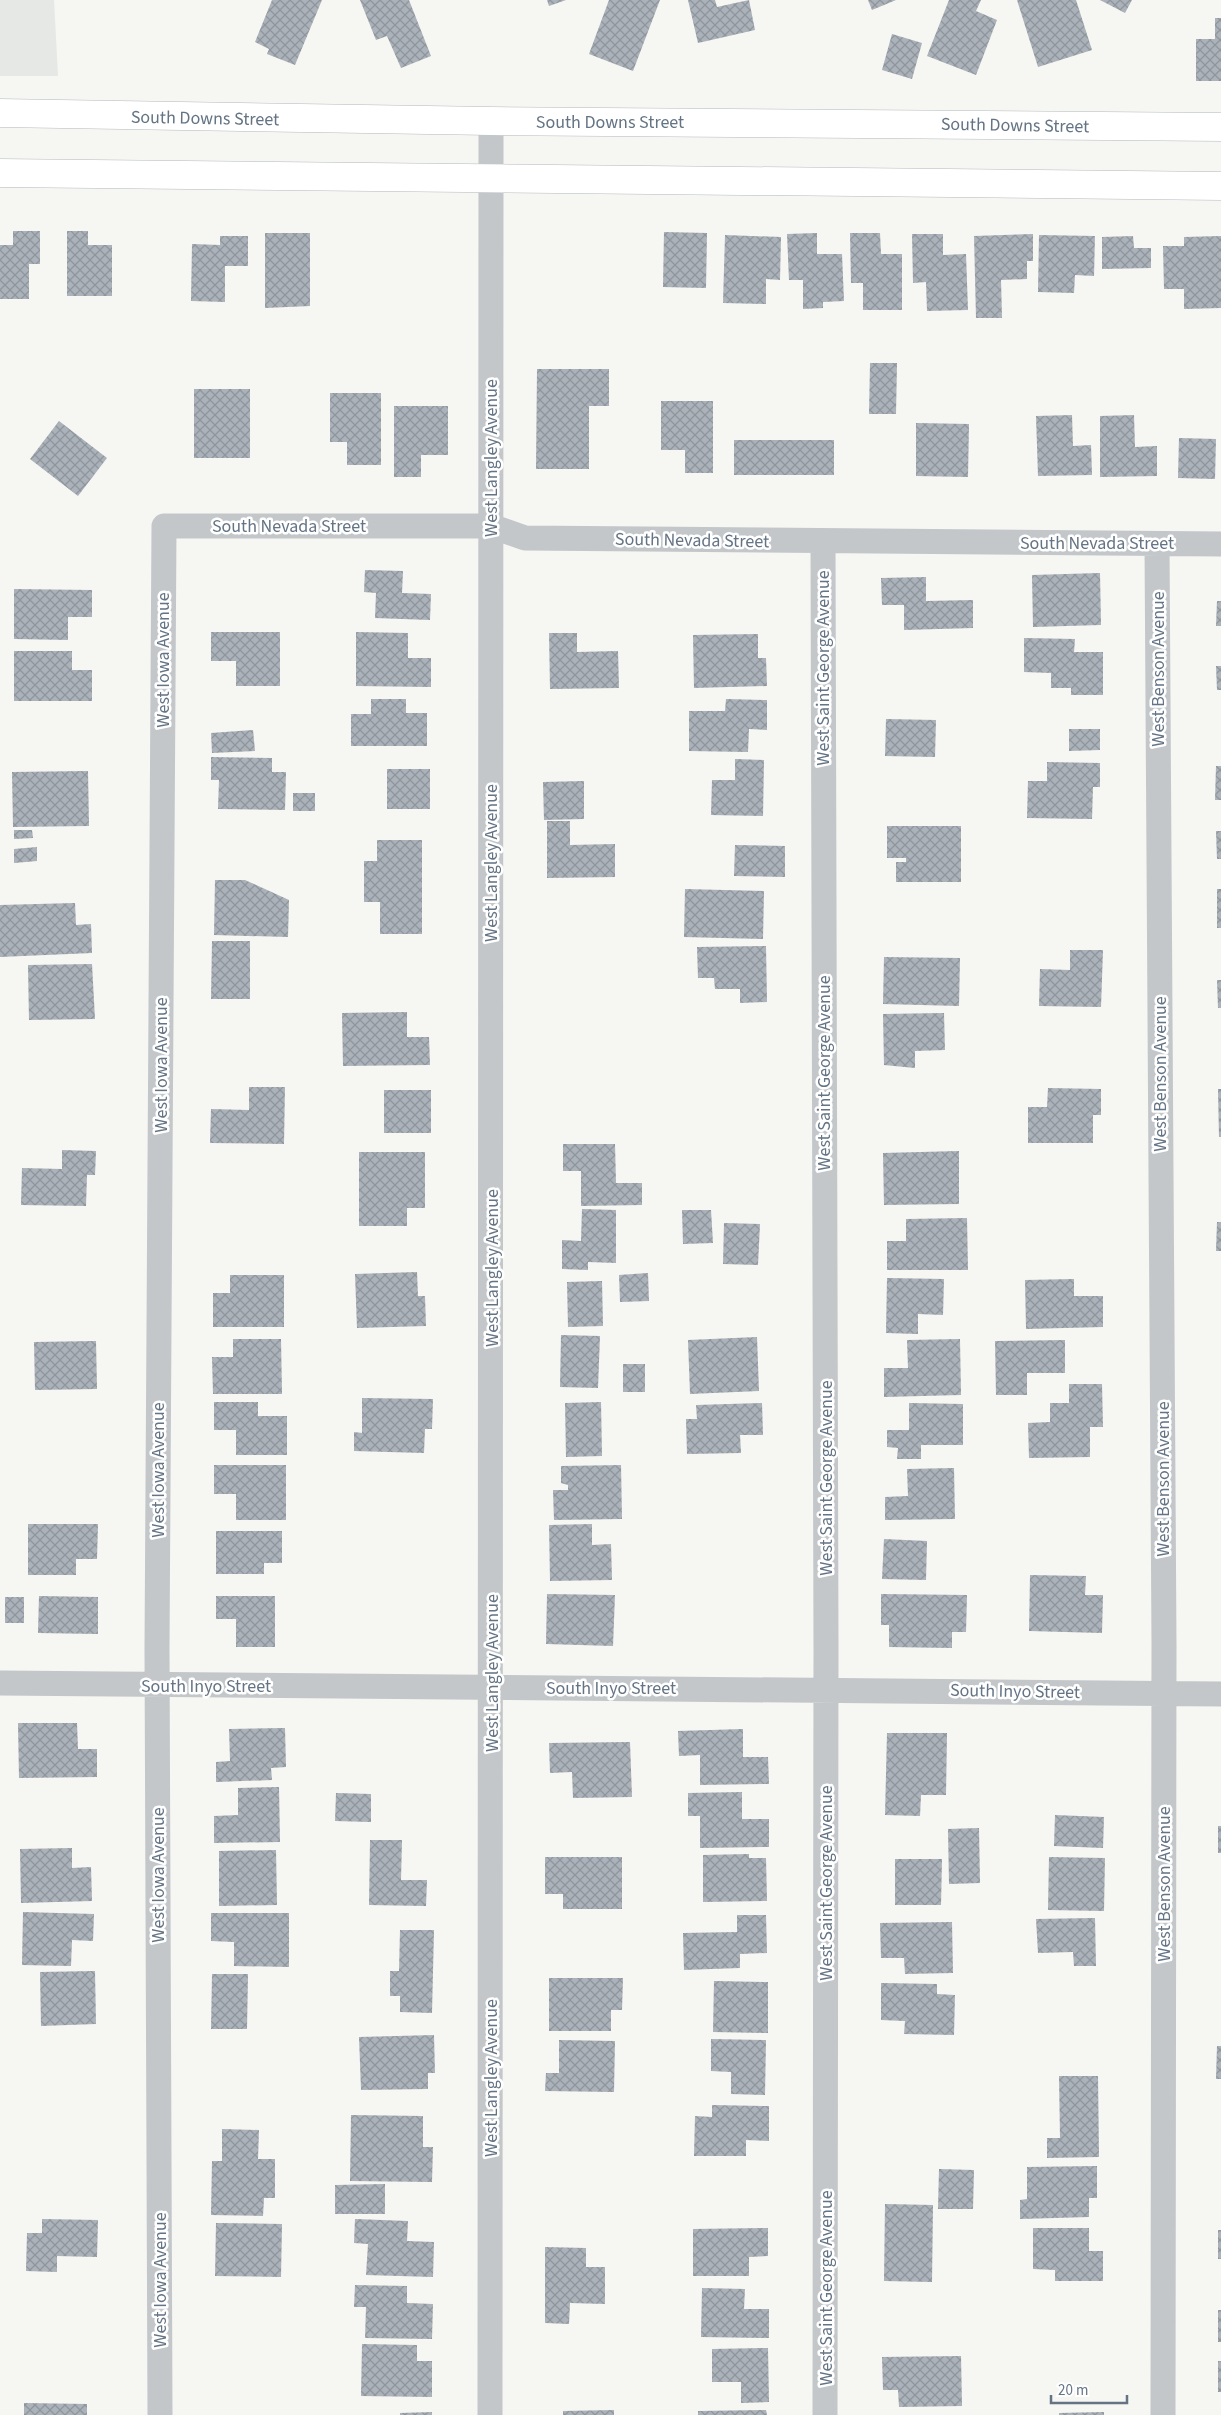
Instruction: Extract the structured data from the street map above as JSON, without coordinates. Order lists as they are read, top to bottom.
{
  "streets": {
    "main road": ["South Downs Street"],
    "street": [
      "West Langley Avenue",
      "South Nevada Street",
      "West Iowa Avenue",
      "West Saint George Avenue",
      "West Benson Avenue",
      "South Inyo Street"
    ]
  },
  "crossings": [
    ["South Downs Street", "West Langley Avenue"],
    ["West Langley Avenue", "South Nevada Street"],
    ["West Langley Avenue", "South Inyo Street"],
    ["South Nevada Street", "West Iowa Avenue"],
    ["South Nevada Street", "West Saint George Avenue"],
    ["South Nevada Street", "West Benson Avenue"],
    ["West Iowa Avenue", "South Inyo Street"],
    ["West Saint George Avenue", "South Inyo Street"],
    ["West Benson Avenue", "South Inyo Street"]
  ],
  "scale_bar": "20 m"
}
